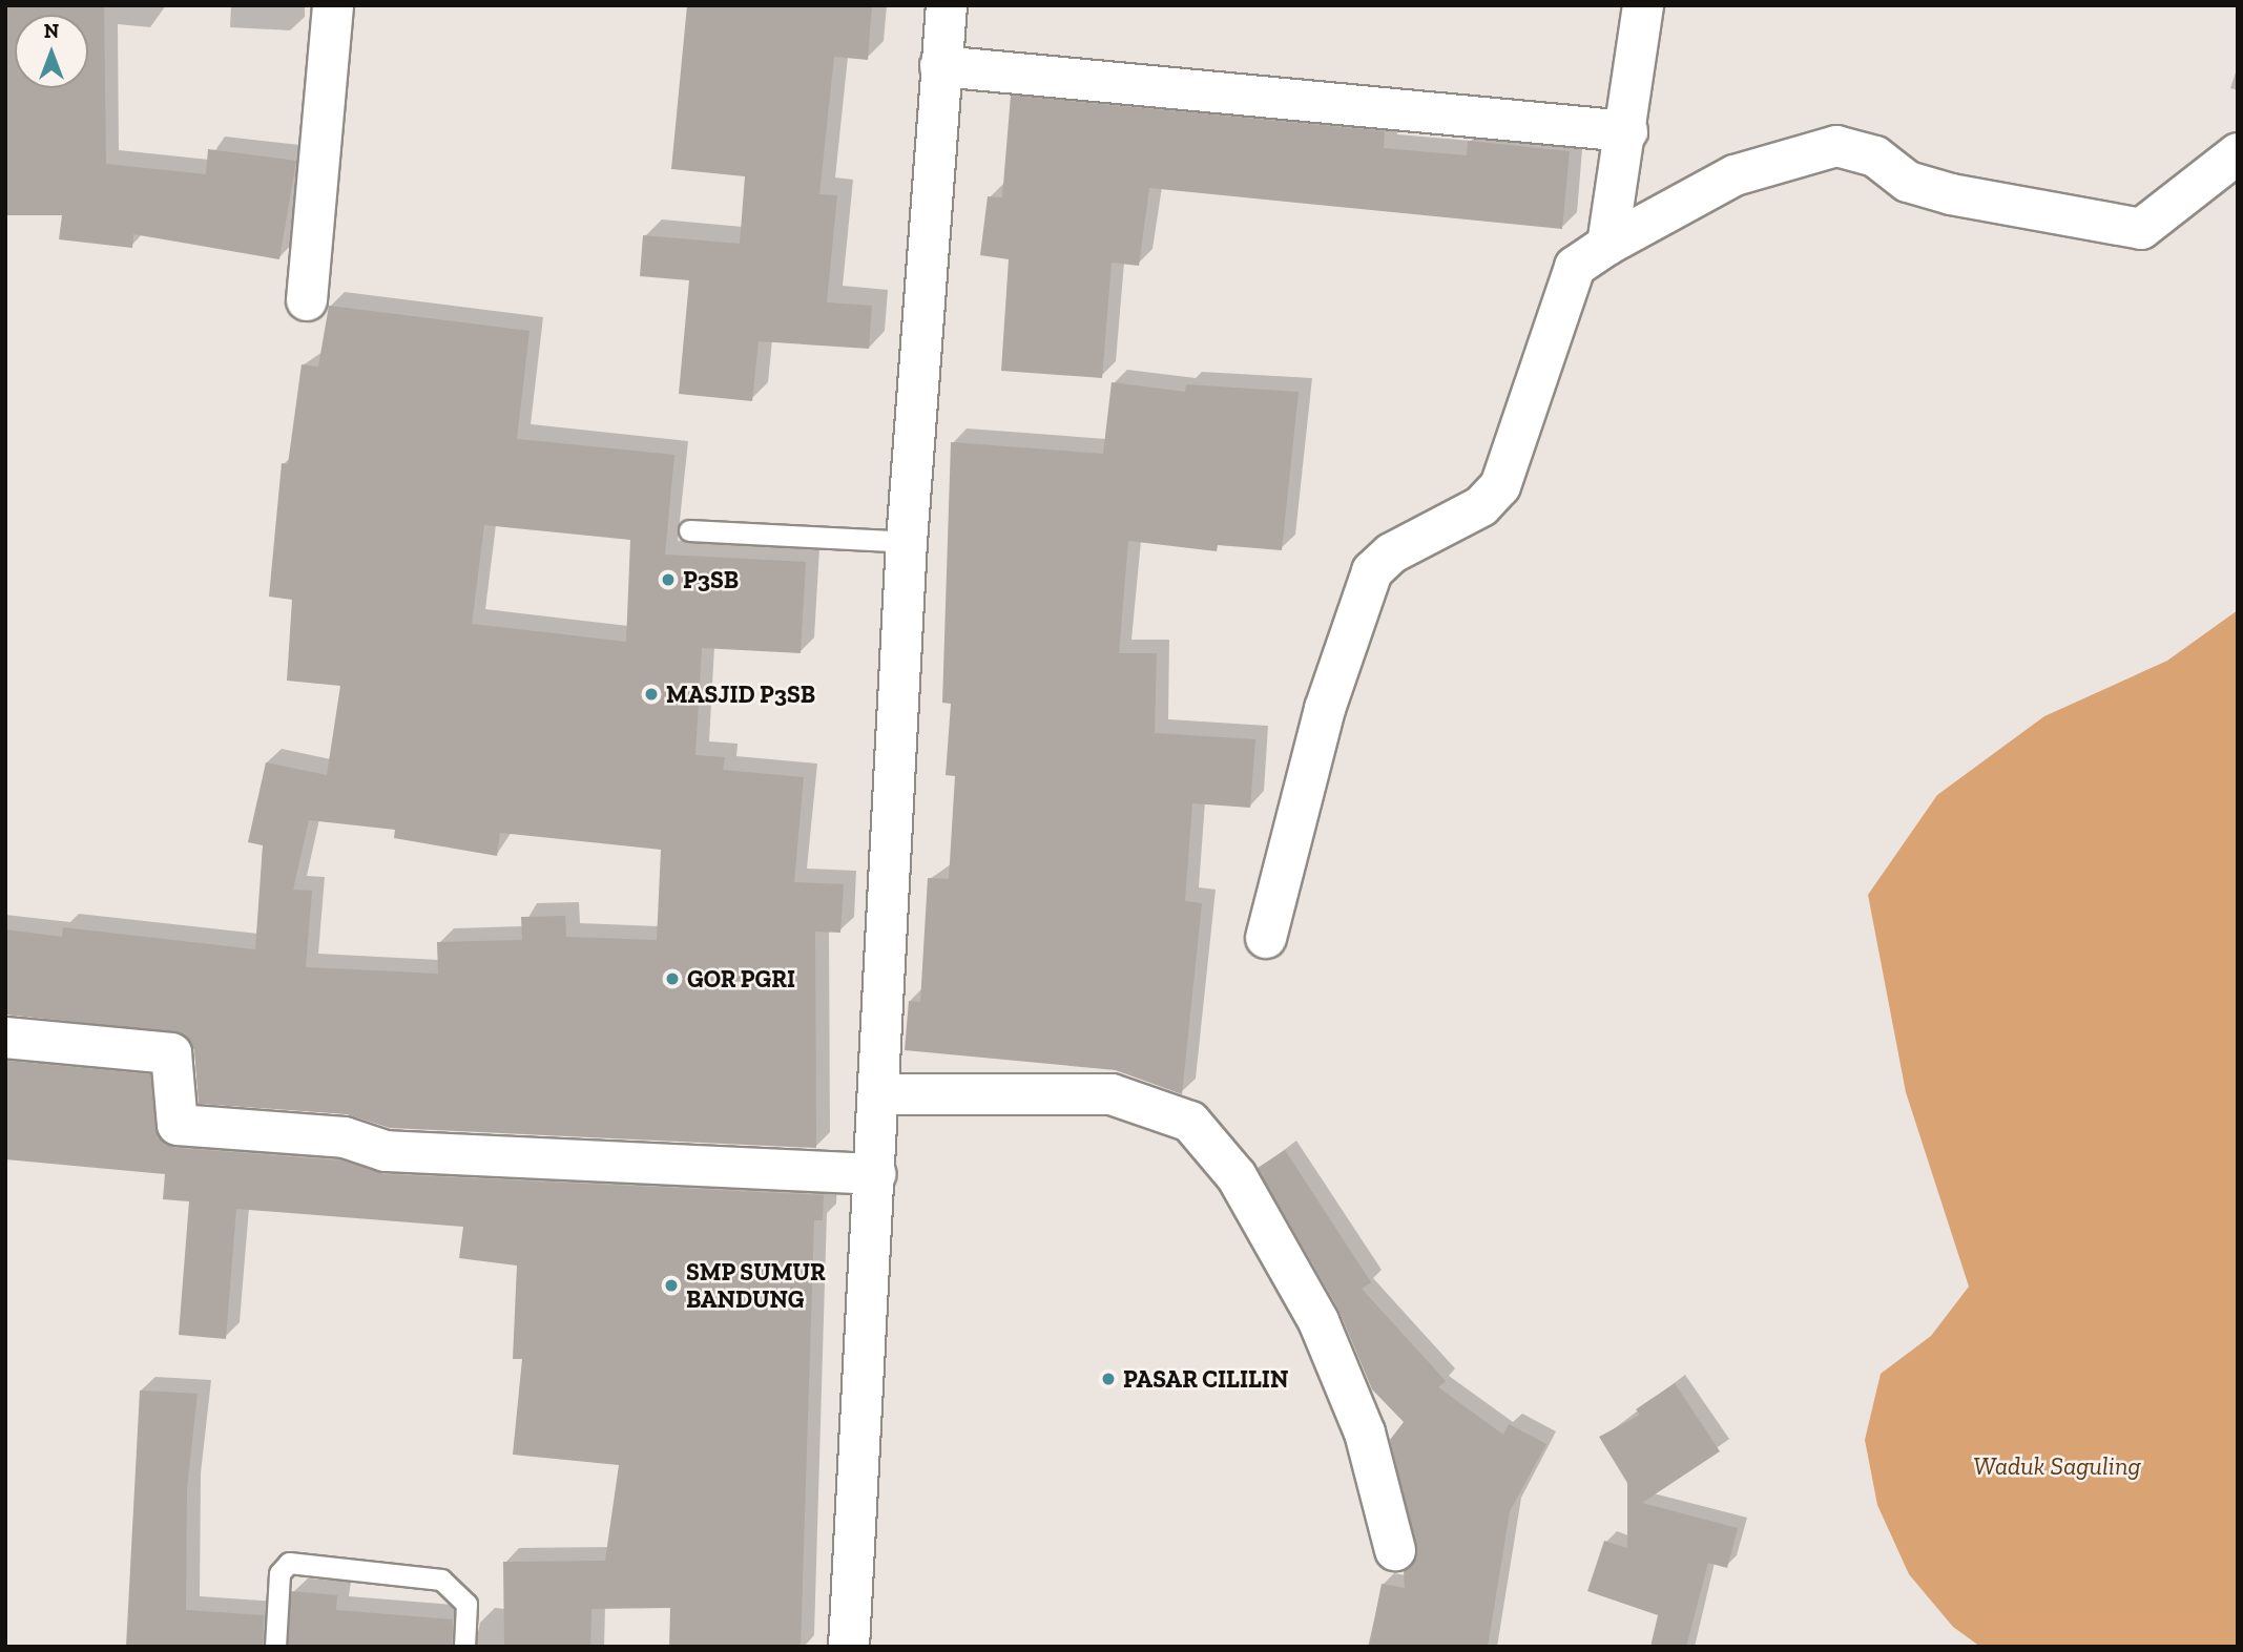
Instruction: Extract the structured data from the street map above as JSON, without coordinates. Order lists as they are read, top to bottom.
{
  "water": ["Waduk Saguling"],
  "places": [
    "P3SB",
    "MASJID P3SB",
    "GOR PGRI",
    "SMP SUMUR BANDUNG",
    "PASAR CILILIN"
  ],
  "north": "top"
}
